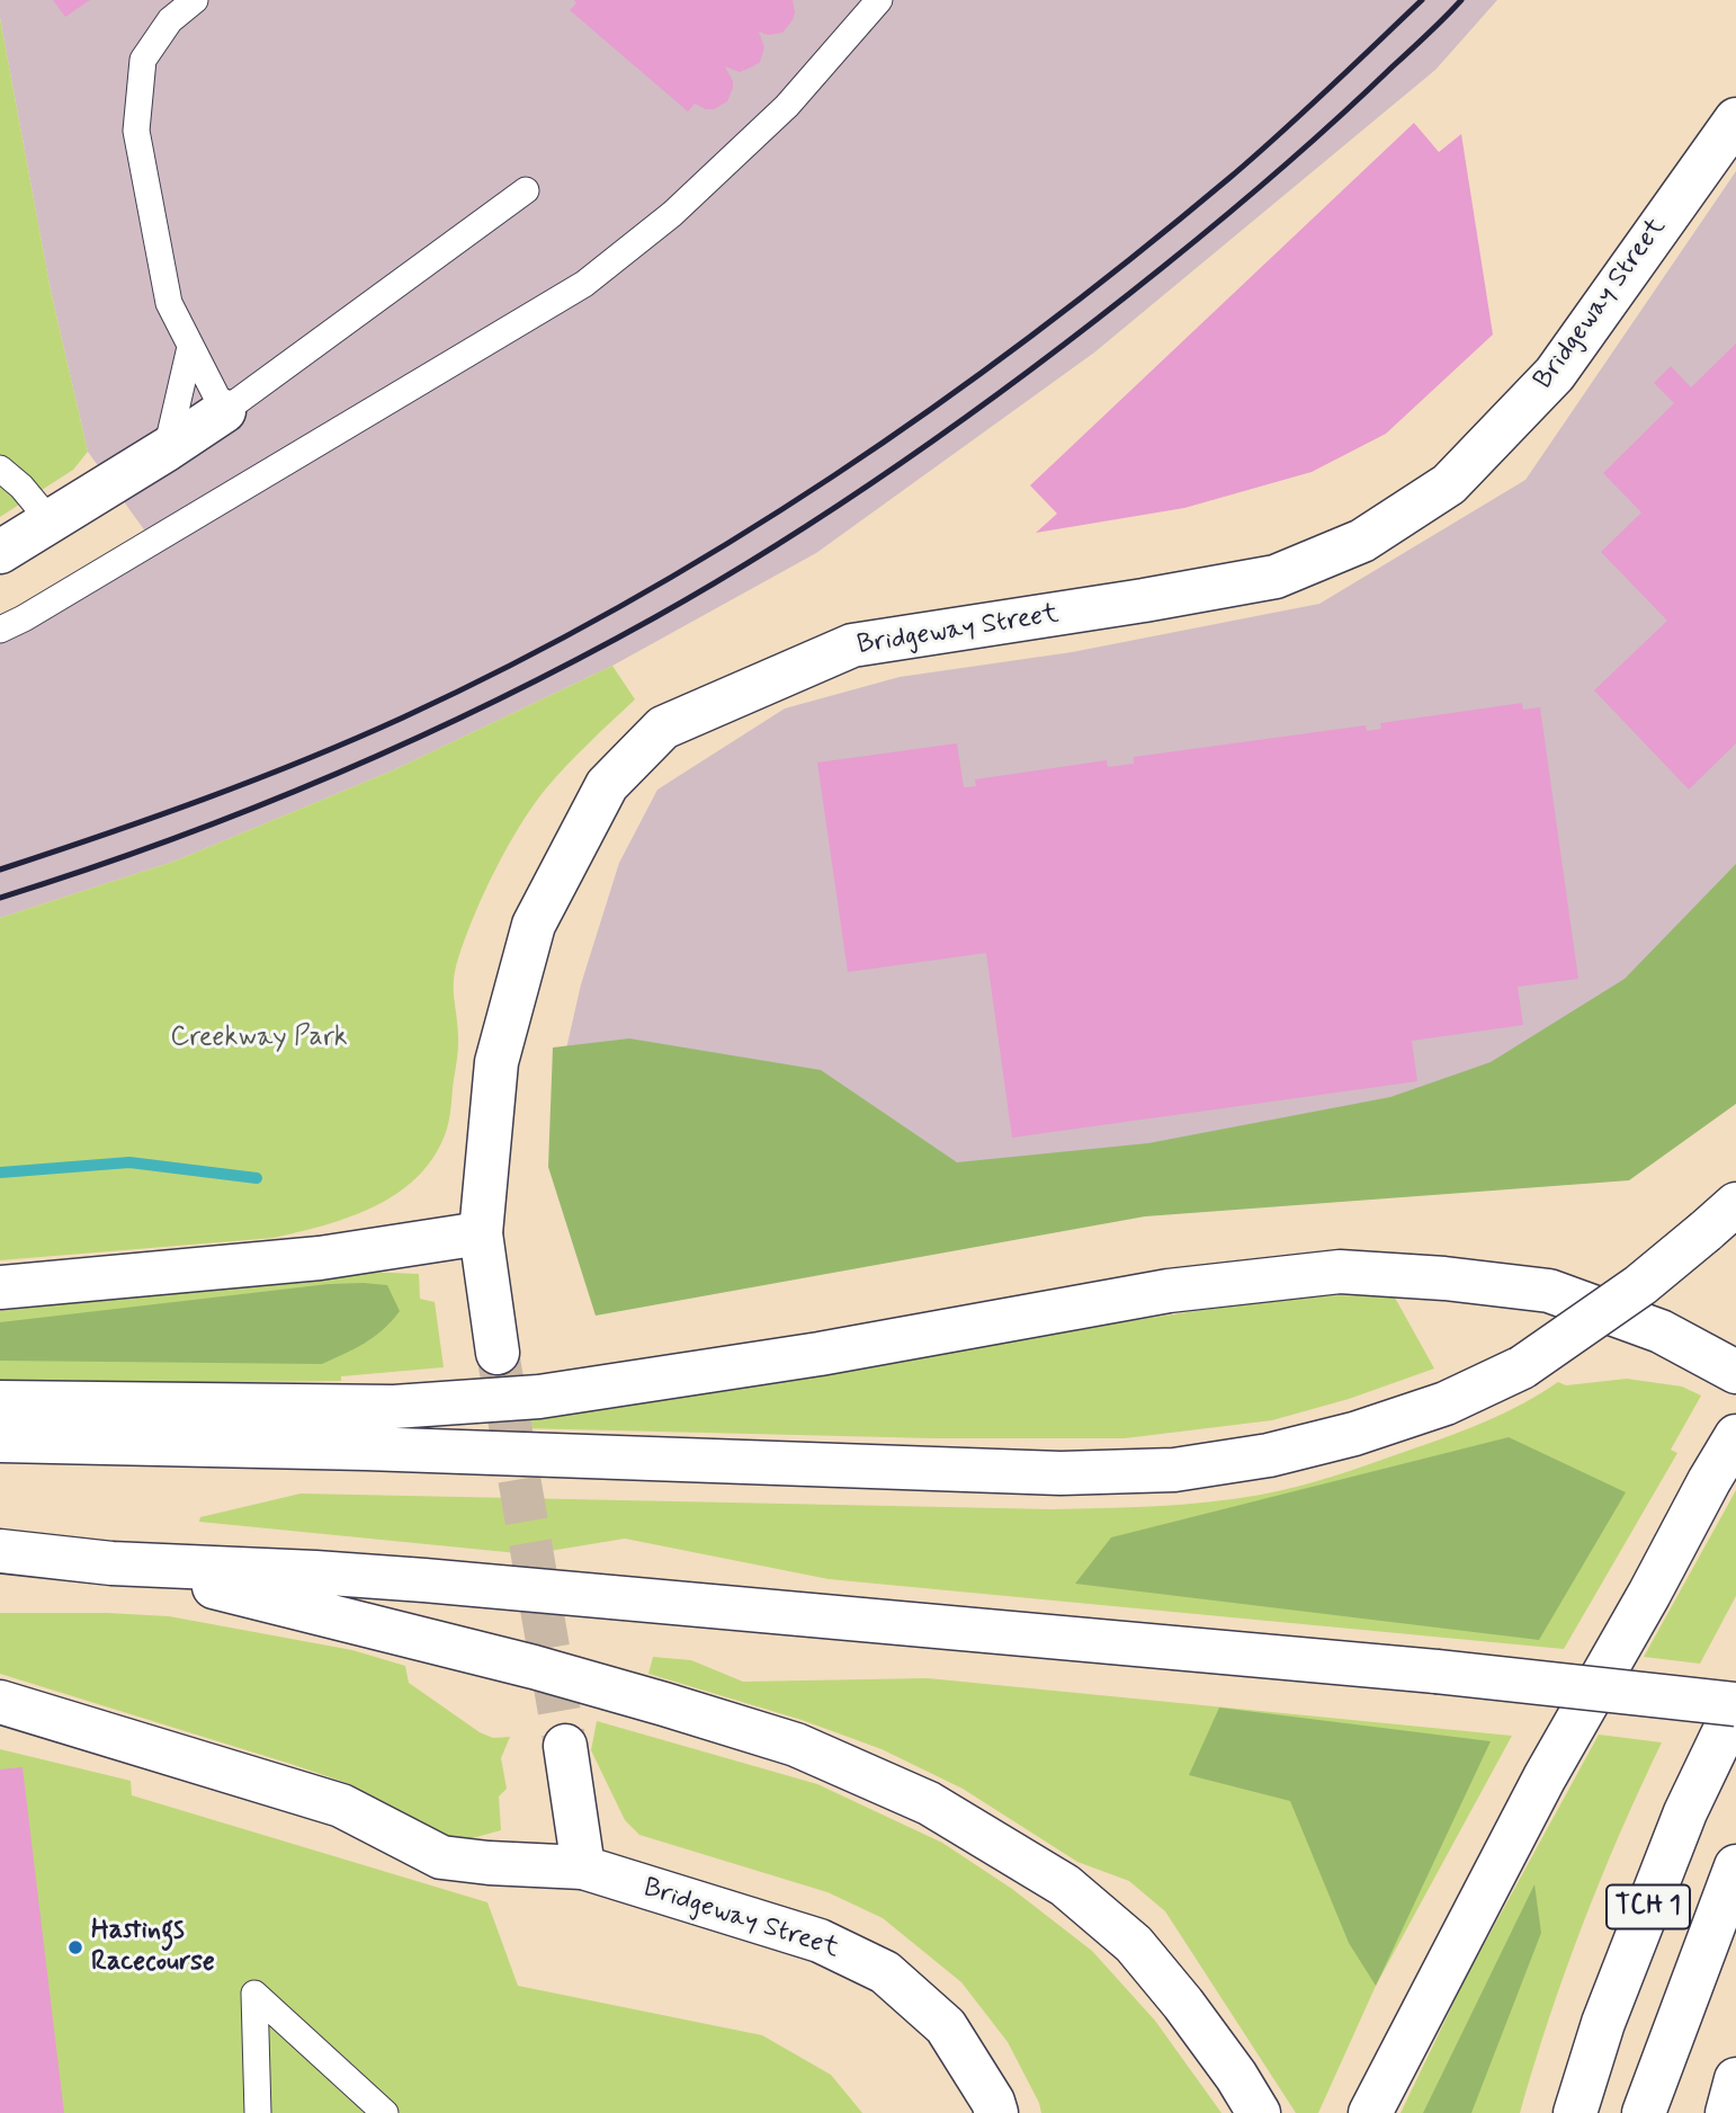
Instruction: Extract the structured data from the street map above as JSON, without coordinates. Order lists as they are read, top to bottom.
{
  "streets": {
    "main road": ["Bridgeway Street", "TCH 1"]
  },
  "parks": ["Creekway Park"],
  "places": ["Hastings Racecourse"]
}
